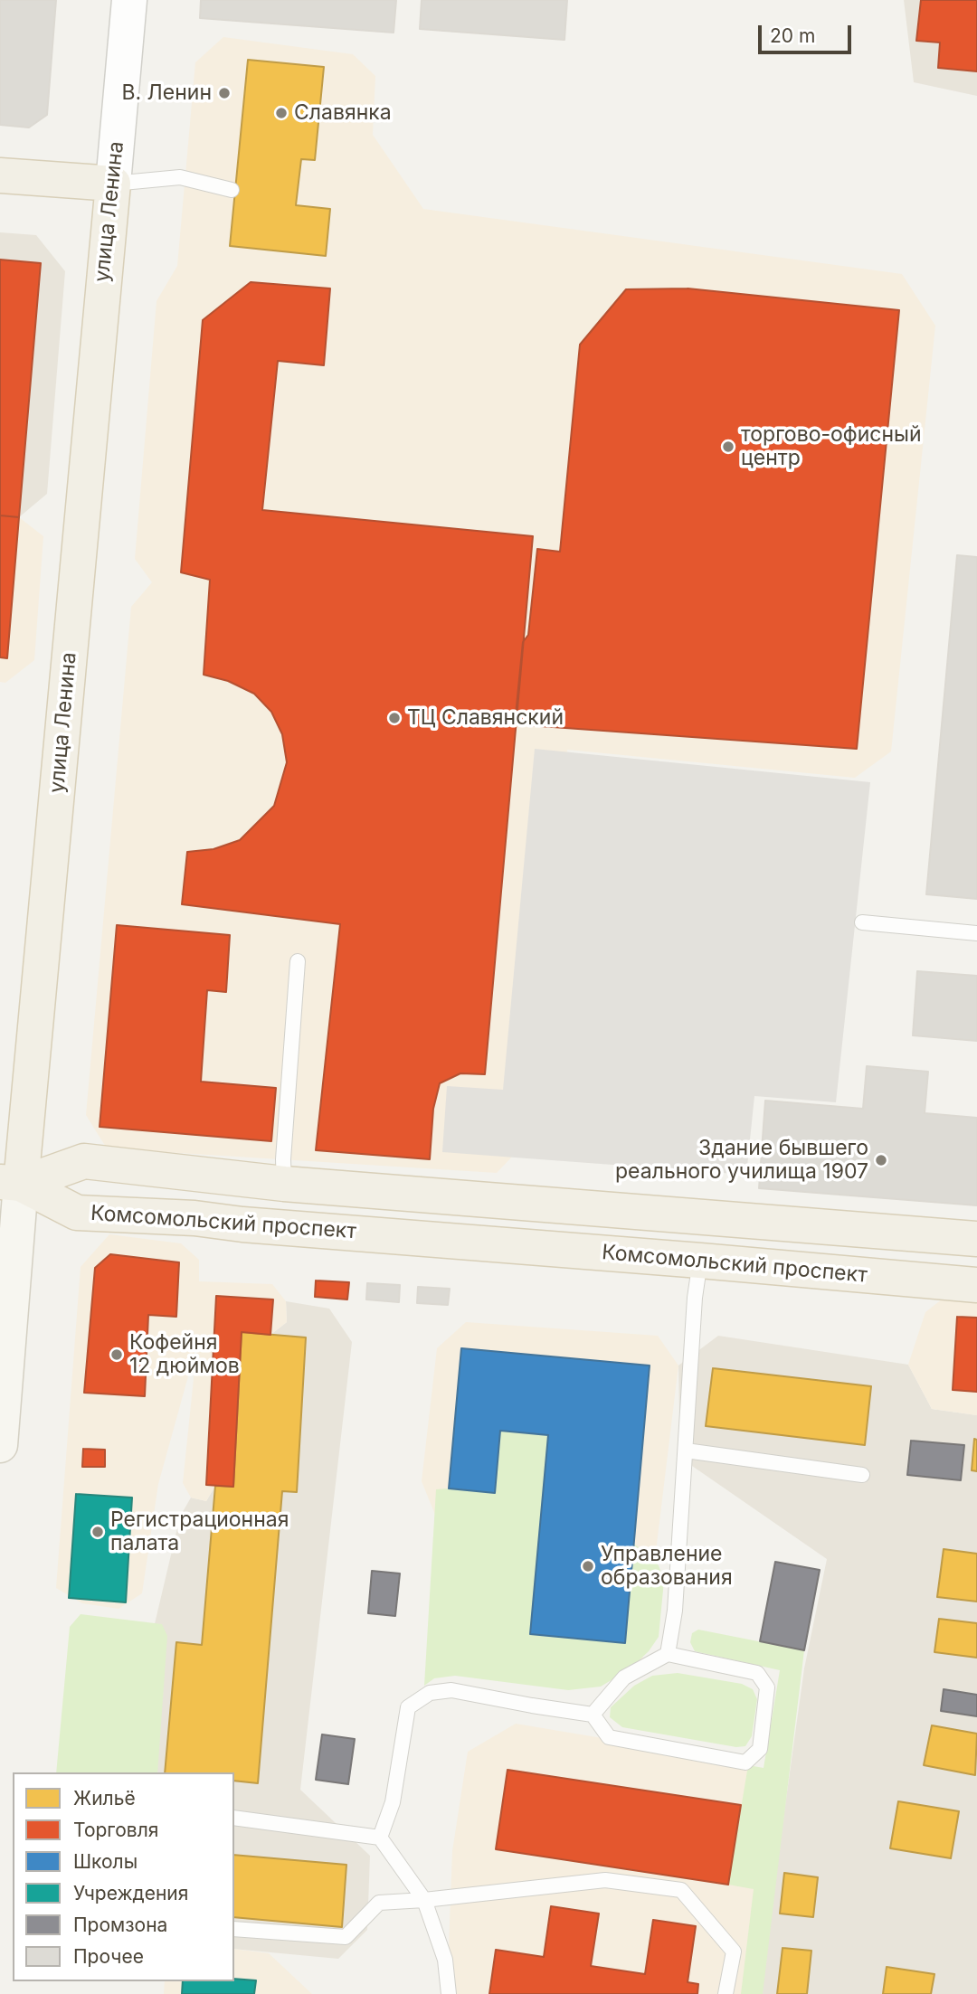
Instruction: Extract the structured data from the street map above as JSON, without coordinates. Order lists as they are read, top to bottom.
{
  "streets": {
    "main road": ["улица Ленина", "Комсомольский проспект"]
  },
  "crossings": [
    ["улица Ленина", "Комсомольский проспект"]
  ],
  "places": [
    "В. Ленин",
    "Славянка",
    "торгово-офисный центр",
    "ТЦ Славянский",
    "Здание бывшего реального училища 1907",
    "Кофейня 12 дюймов",
    "Регистрационная палата",
    "Управление образования"
  ],
  "legend": [
    "Жильё",
    "Торговля",
    "Школы",
    "Учреждения",
    "Промзона",
    "Прочее"
  ],
  "scale_bar": "20 m"
}
